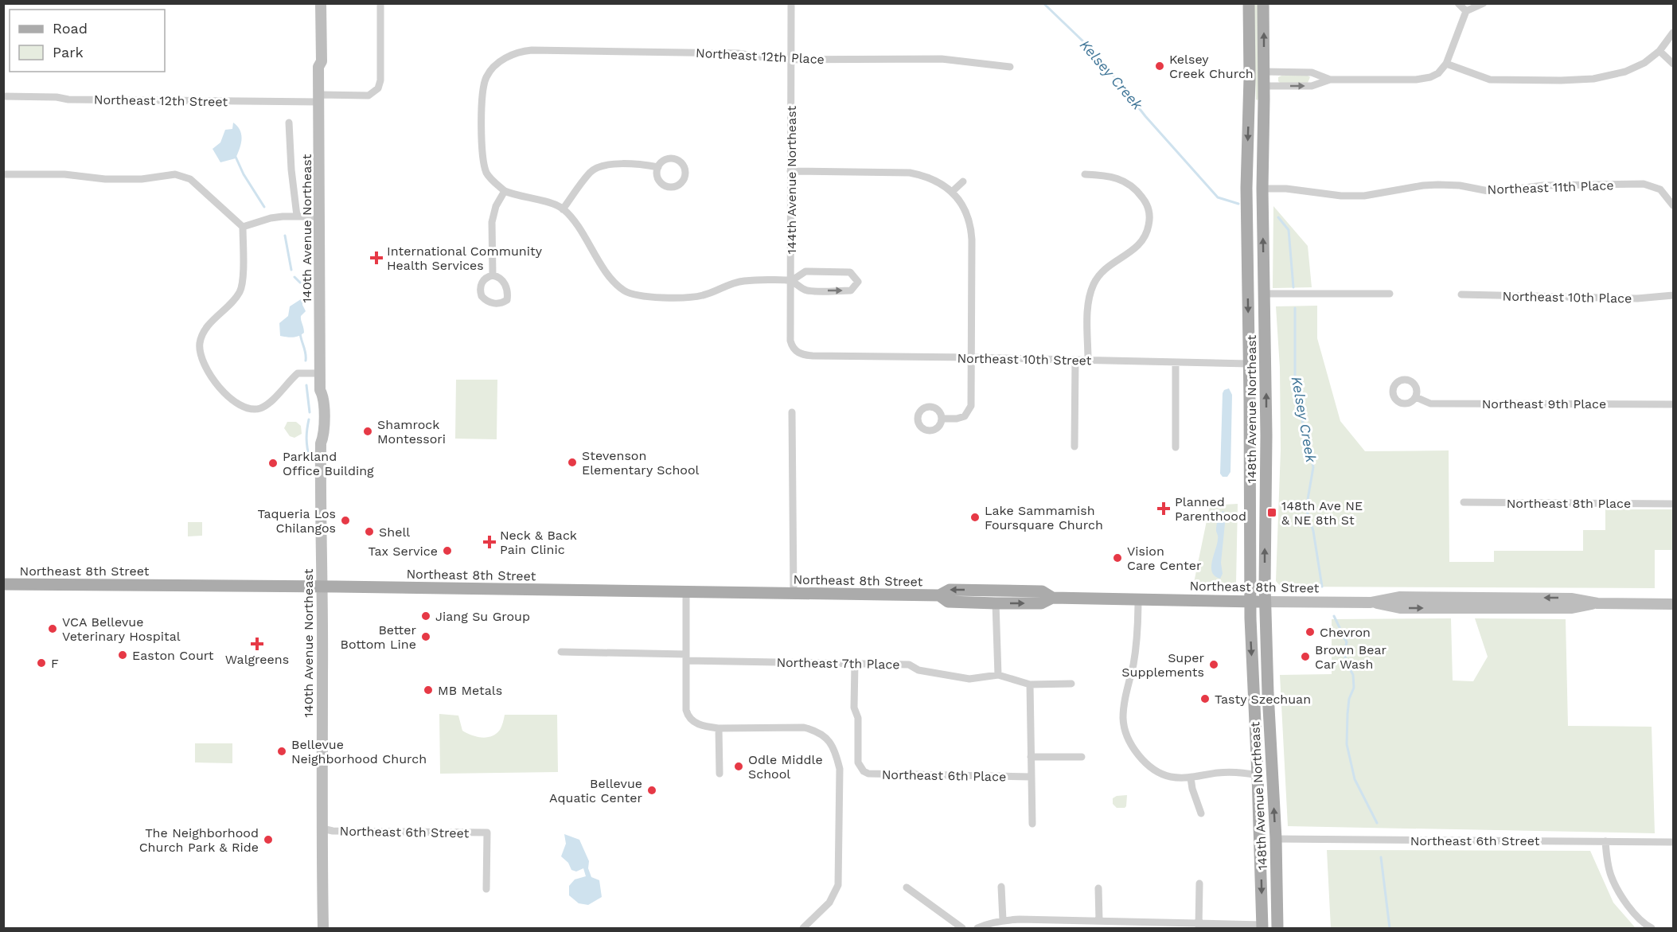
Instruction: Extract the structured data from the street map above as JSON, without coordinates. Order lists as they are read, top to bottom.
{
  "streets": {
    "main road": ["140th Avenue Northeast", "148th Avenue Northeast", "Northeast 8th Street"],
    "street": [
      "Northeast 12th Place",
      "Northeast 12th Street",
      "144th Avenue Northeast",
      "Northeast 11th Place",
      "Northeast 10th Place",
      "Northeast 10th Street",
      "Northeast 9th Place",
      "Northeast 8th Place",
      "Northeast 7th Place",
      "Northeast 6th Place",
      "Northeast 6th Street"
    ]
  },
  "crossings": [
    ["Northeast 12th Place", "144th Avenue Northeast"],
    ["Northeast 12th Street", "140th Avenue Northeast"],
    ["144th Avenue Northeast", "Northeast 10th Street"],
    ["Northeast 11th Place", "148th Avenue Northeast"],
    ["140th Avenue Northeast", "Northeast 8th Street"],
    ["140th Avenue Northeast", "Northeast 6th Street"],
    ["Northeast 10th Street", "148th Avenue Northeast"],
    ["148th Avenue Northeast", "Northeast 8th Street"],
    ["148th Avenue Northeast", "Northeast 6th Street"],
    ["Northeast 7th Place", "Northeast 6th Place"]
  ],
  "water": ["Kelsey Creek"],
  "places": {
    "other": [
      "Kelsey Creek Church",
      "Shamrock Montessori",
      "Stevenson Elementary School",
      "Parkland Office Building",
      "Lake Sammamish Foursquare Church",
      "Taqueria Los Chilangos",
      "Shell",
      "Tax Service",
      "Vision Care Center",
      "Jiang Su Group",
      "VCA Bellevue Veterinary Hospital",
      "Chevron",
      "Better Bottom Line",
      "Easton Court",
      "Brown Bear Car Wash",
      "F",
      "Super Supplements",
      "MB Metals",
      "Tasty Szechuan",
      "Bellevue Neighborhood Church",
      "Odle Middle School",
      "Bellevue Aquatic Center",
      "The Neighborhood Church Park & Ride"
    ],
    "health": [
      "International Community Health Services",
      "Planned Parenthood",
      "Neck & Back Pain Clinic",
      "Walgreens"
    ],
    "transit": ["148th Ave NE & NE 8th St"]
  },
  "legend": ["Road", "Park"]
}
